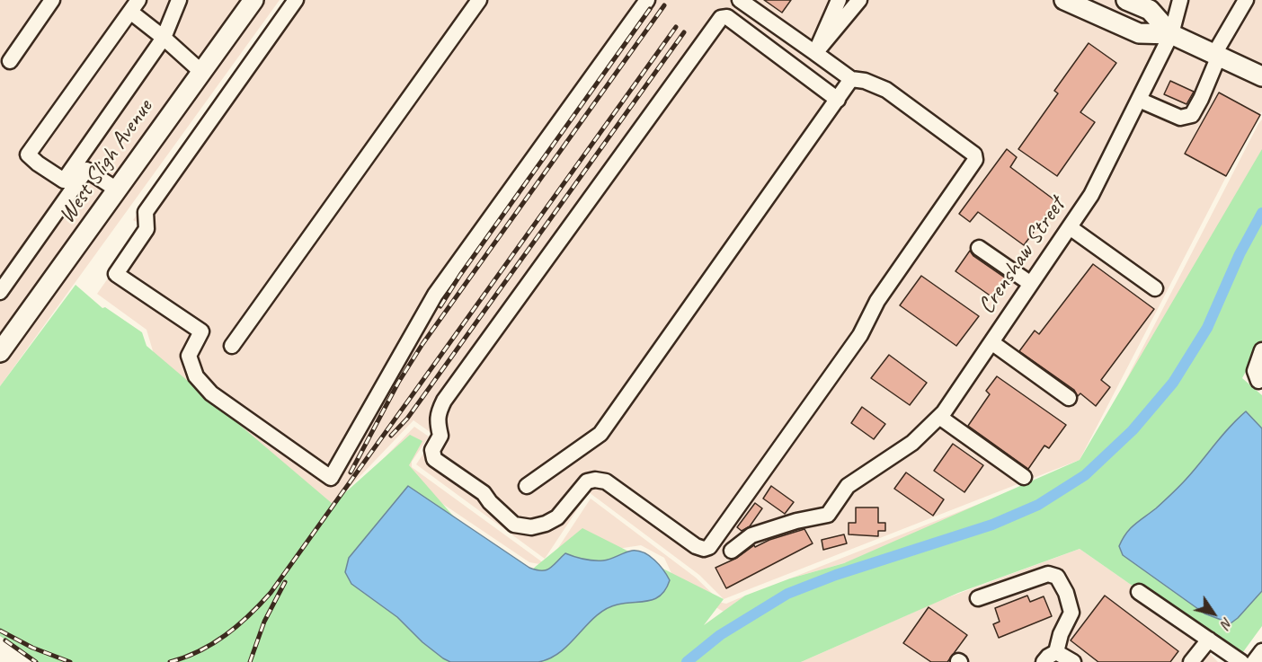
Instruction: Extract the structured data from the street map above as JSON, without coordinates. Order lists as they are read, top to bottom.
{
  "streets": {
    "main road": ["West Sligh Avenue"],
    "street": ["Crenshaw Street"]
  },
  "north": "bottom right"
}
